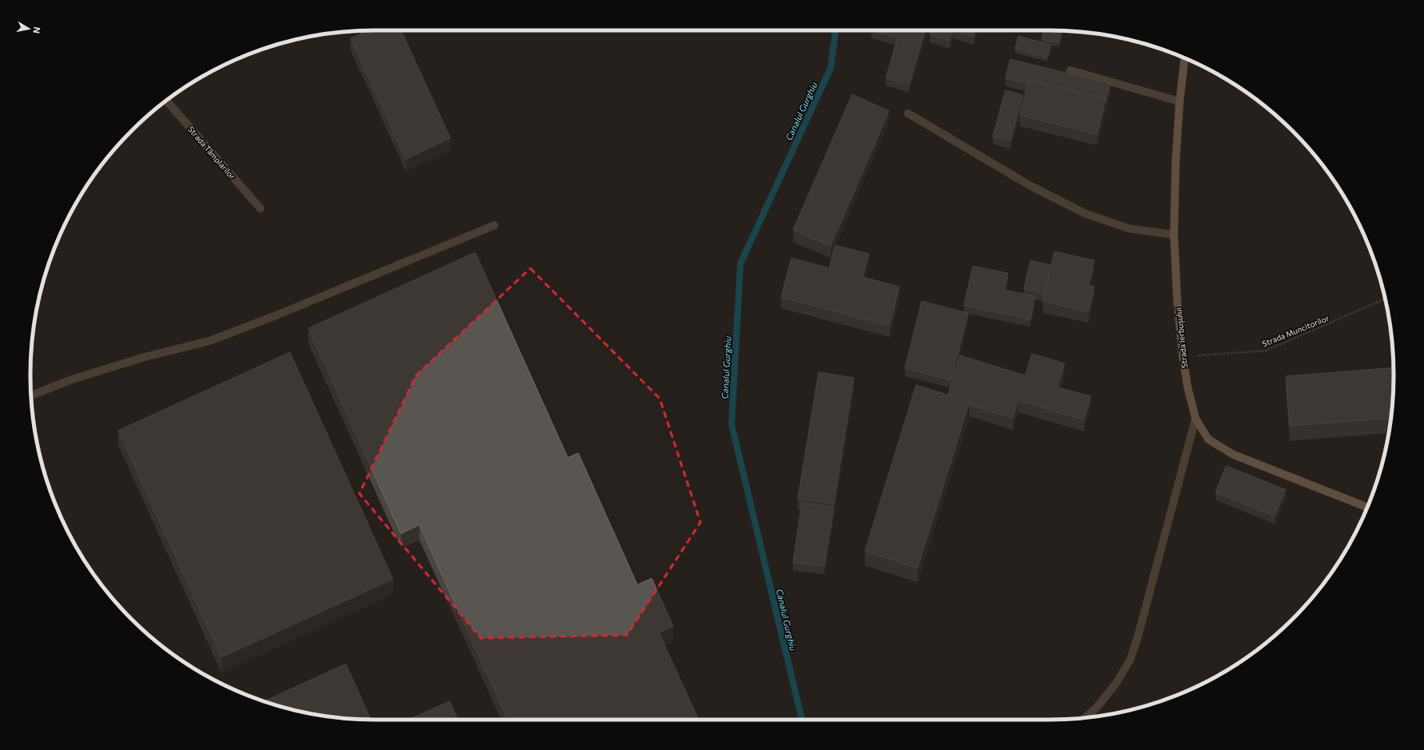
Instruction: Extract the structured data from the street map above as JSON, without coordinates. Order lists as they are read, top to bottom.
{
  "streets": {
    "main road": ["Strada Ierbușului"],
    "street": ["Strada Tâmplarilor"],
    "path": ["Strada Muncitorilor"]
  },
  "crossings": [
    ["Strada Muncitorilor", "Strada Ierbușului"]
  ],
  "water": ["Canalul Gurghiu"],
  "north": "right"
}
